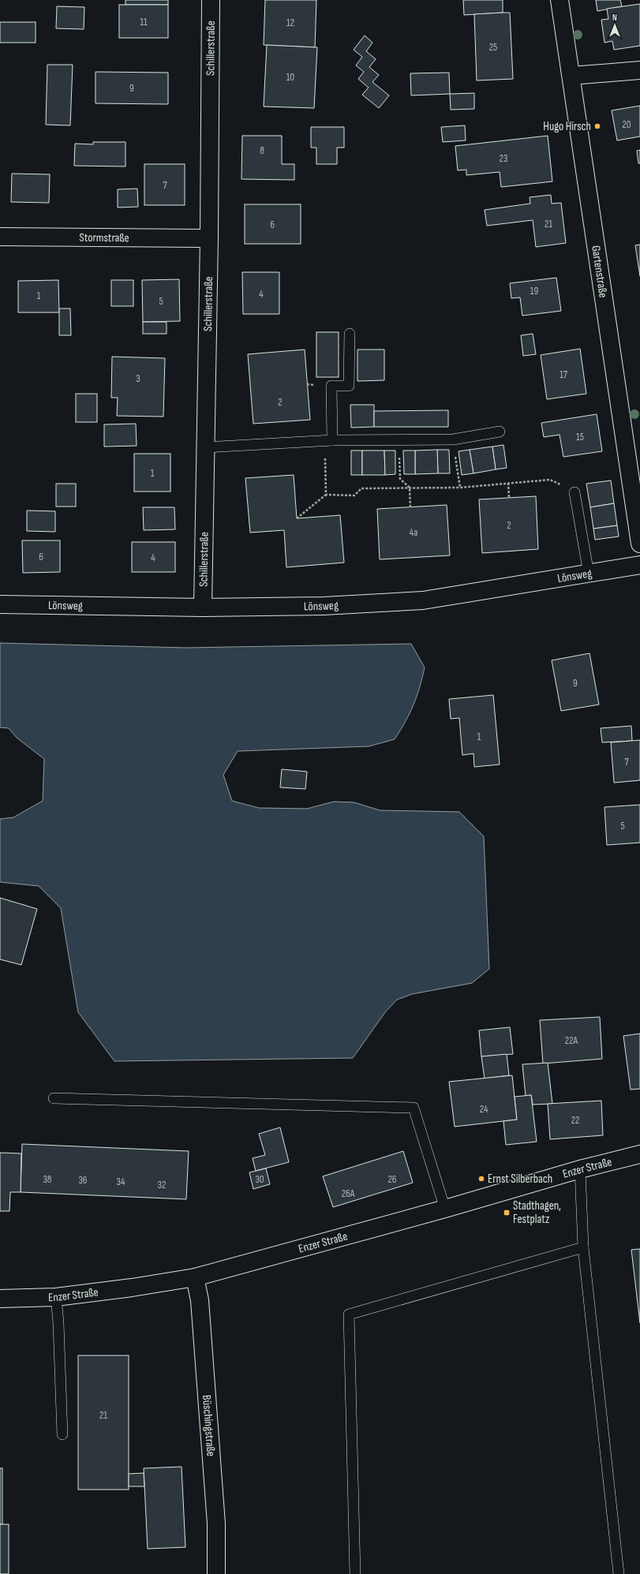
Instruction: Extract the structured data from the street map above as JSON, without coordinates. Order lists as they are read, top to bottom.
{
  "streets": {
    "street": [
      "Schillerstraße",
      "Stormstraße",
      "Gartenstraße",
      "Lönsweg",
      "Enzer Straße",
      "Büschingstraße"
    ]
  },
  "crossings": [
    ["Schillerstraße", "Stormstraße"],
    ["Schillerstraße", "Lönsweg"],
    ["Enzer Straße", "Büschingstraße"]
  ],
  "places": {
    "other": ["Hugo Hirsch", "Ernst Silberbach"],
    "transit": ["Stadthagen, Festplatz"]
  },
  "house_numbers": [
    "11",
    "12",
    "25",
    "10",
    "9",
    "20",
    "8",
    "23",
    "7",
    "21",
    "6",
    "19",
    "4",
    "1",
    "5",
    "17",
    "3",
    "2",
    "15",
    "1",
    "2",
    "4a",
    "6",
    "4",
    "9",
    "1",
    "7",
    "5",
    "22A",
    "24",
    "22",
    "38",
    "30",
    "26",
    "36",
    "34",
    "32",
    "26A",
    "21"
  ],
  "north": "top"
}
